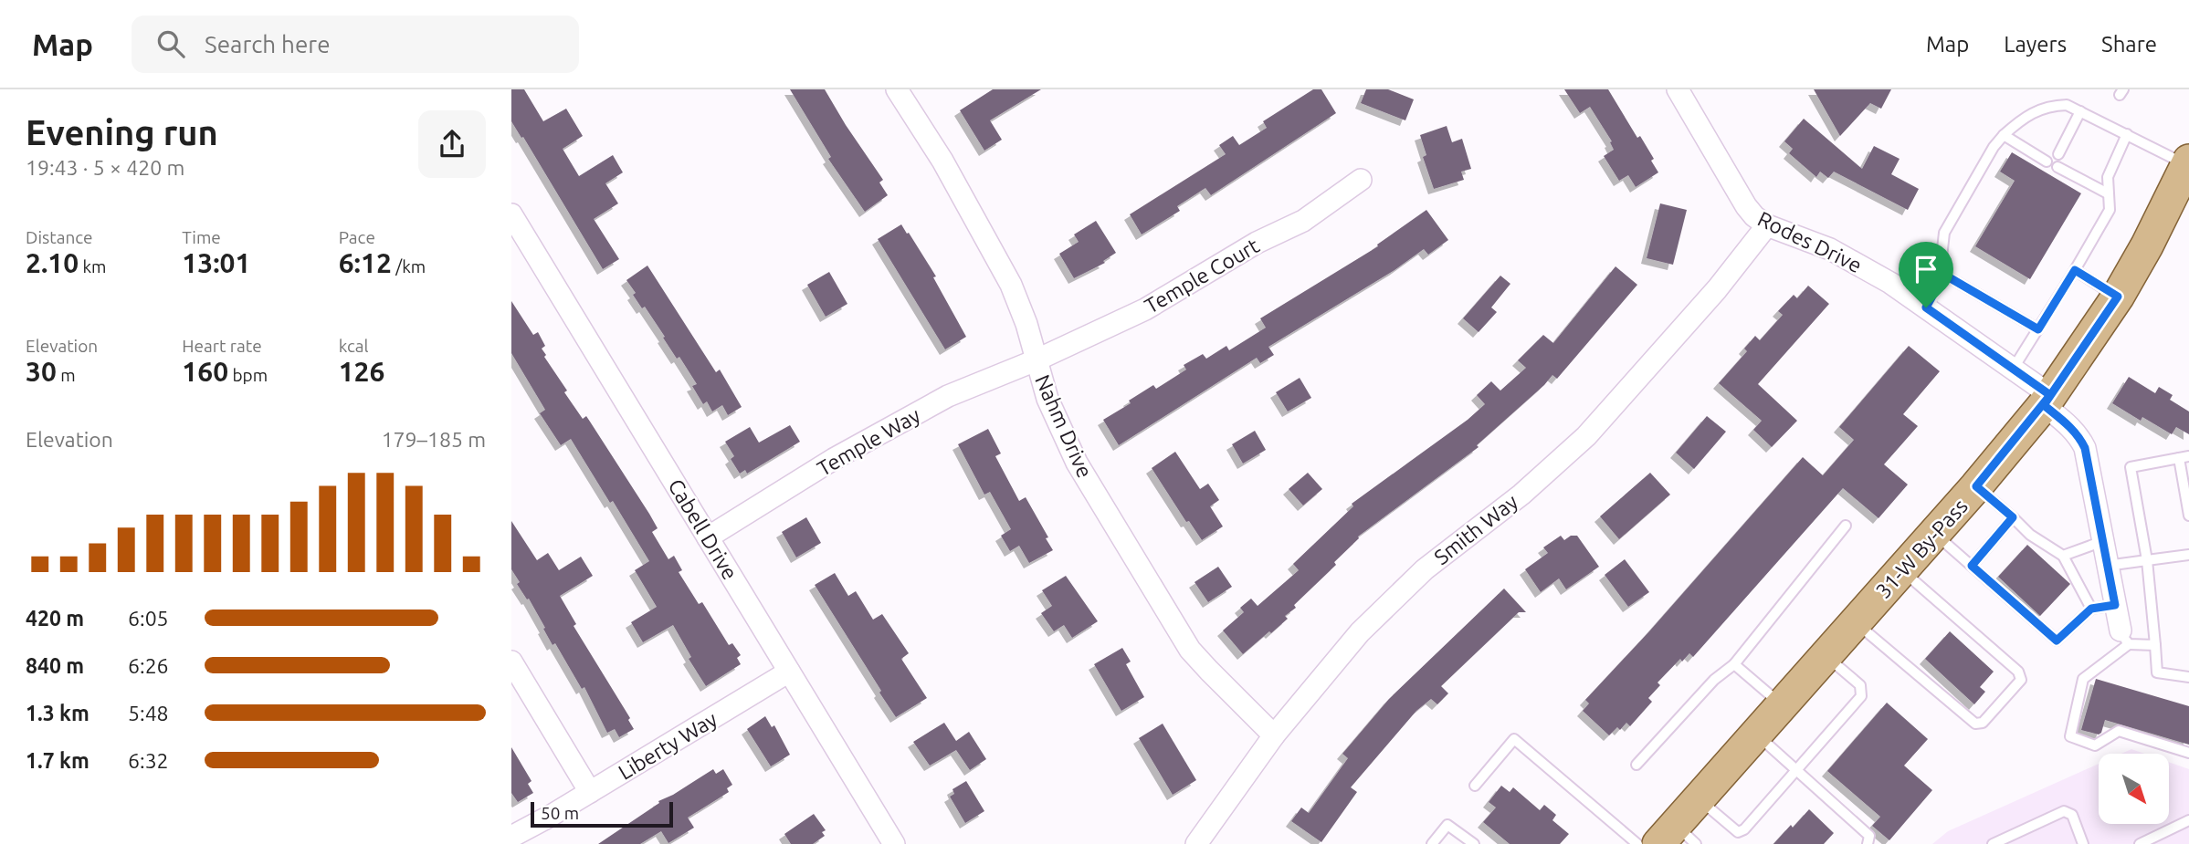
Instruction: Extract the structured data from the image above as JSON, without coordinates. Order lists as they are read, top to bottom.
{
  "streets": {
    "main road": ["31-W By-Pass"],
    "street": [
      "Rodes Drive",
      "Temple Court",
      "Nahm Drive",
      "Temple Way",
      "Cabell Drive",
      "Smith Way",
      "Liberty Way"
    ]
  },
  "crossings": [
    ["Rodes Drive", "Smith Way"],
    ["Rodes Drive", "31-W By-Pass"],
    ["Temple Court", "Nahm Drive"],
    ["Temple Court", "Temple Way"],
    ["Nahm Drive", "Temple Way"],
    ["Nahm Drive", "Smith Way"],
    ["Temple Way", "Cabell Drive"],
    ["Cabell Drive", "Liberty Way"]
  ],
  "scale_bar": "50 m",
  "north": "bottom right",
  "page": {
    "header": "Map",
    "search": "Search here",
    "nav": ["Map", "Layers", "Share"],
    "heading": ["Evening run", "19:43 · 5 × 420 m"],
    "stats": [
      ["Distance", "2.10 km"],
      ["Time", "13:01"],
      ["Pace", "6:12 /km"],
      ["Elevation", "30 m"],
      ["Heart rate", "160 bpm"],
      ["kcal", "126"]
    ],
    "chart": ["Elevation", "179–185 m"],
    "list": [
      {
        "name": "420 m",
        "note": "6:05"
      },
      {
        "name": "840 m",
        "note": "6:26"
      },
      {
        "name": "1.3 km",
        "note": "5:48"
      },
      {
        "name": "1.7 km",
        "note": "6:32"
      }
    ],
    "scale": "50 m"
  }
}
